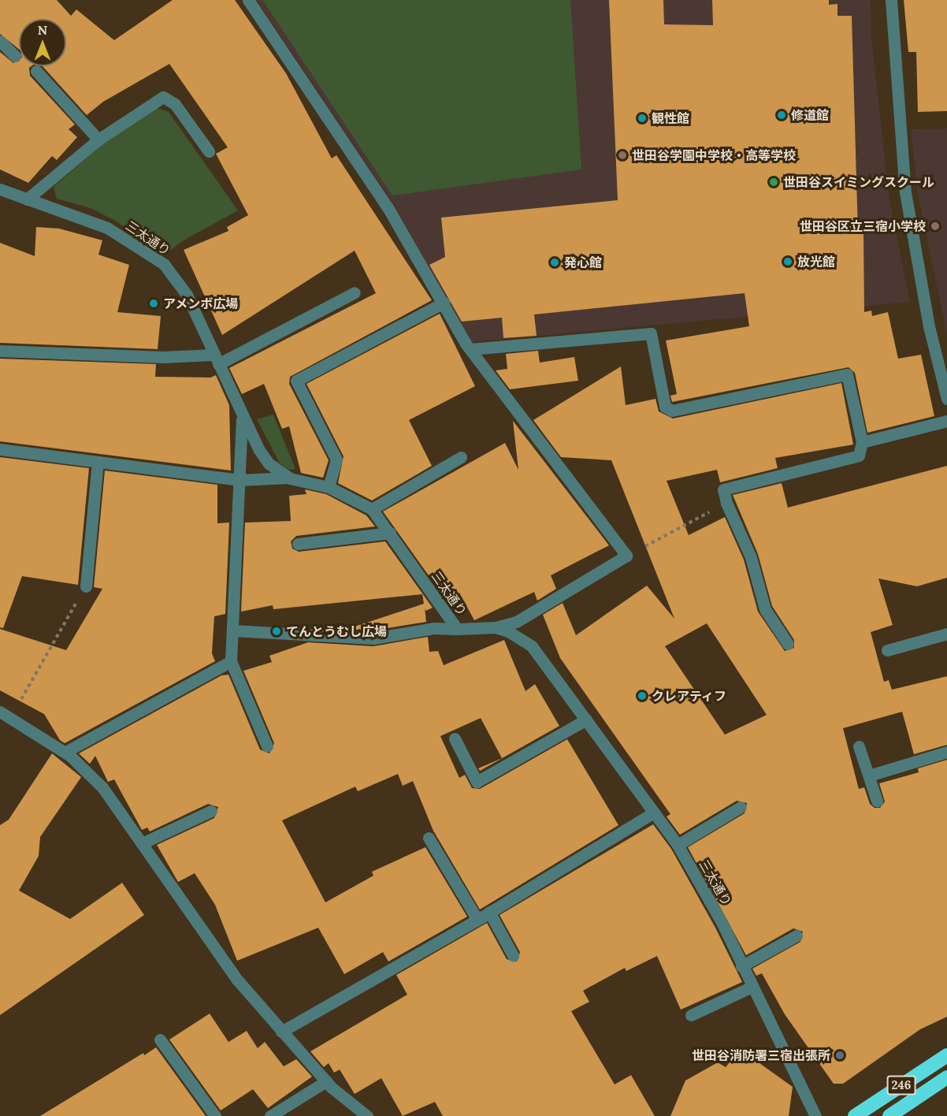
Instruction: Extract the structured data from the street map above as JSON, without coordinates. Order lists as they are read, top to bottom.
{
  "streets": {
    "highway": ["246"],
    "street": ["三太通り"]
  },
  "places": [
    "修道館",
    "観性館",
    "世田谷学園中学校・高等学校",
    "世田谷スイミングスクール",
    "世田谷区立三宿小学校",
    "放光館",
    "発心館",
    "アメンボ広場",
    "てんとうむし広場",
    "クレアティフ",
    "世田谷消防署三宿出張所"
  ],
  "north": "top"
}
